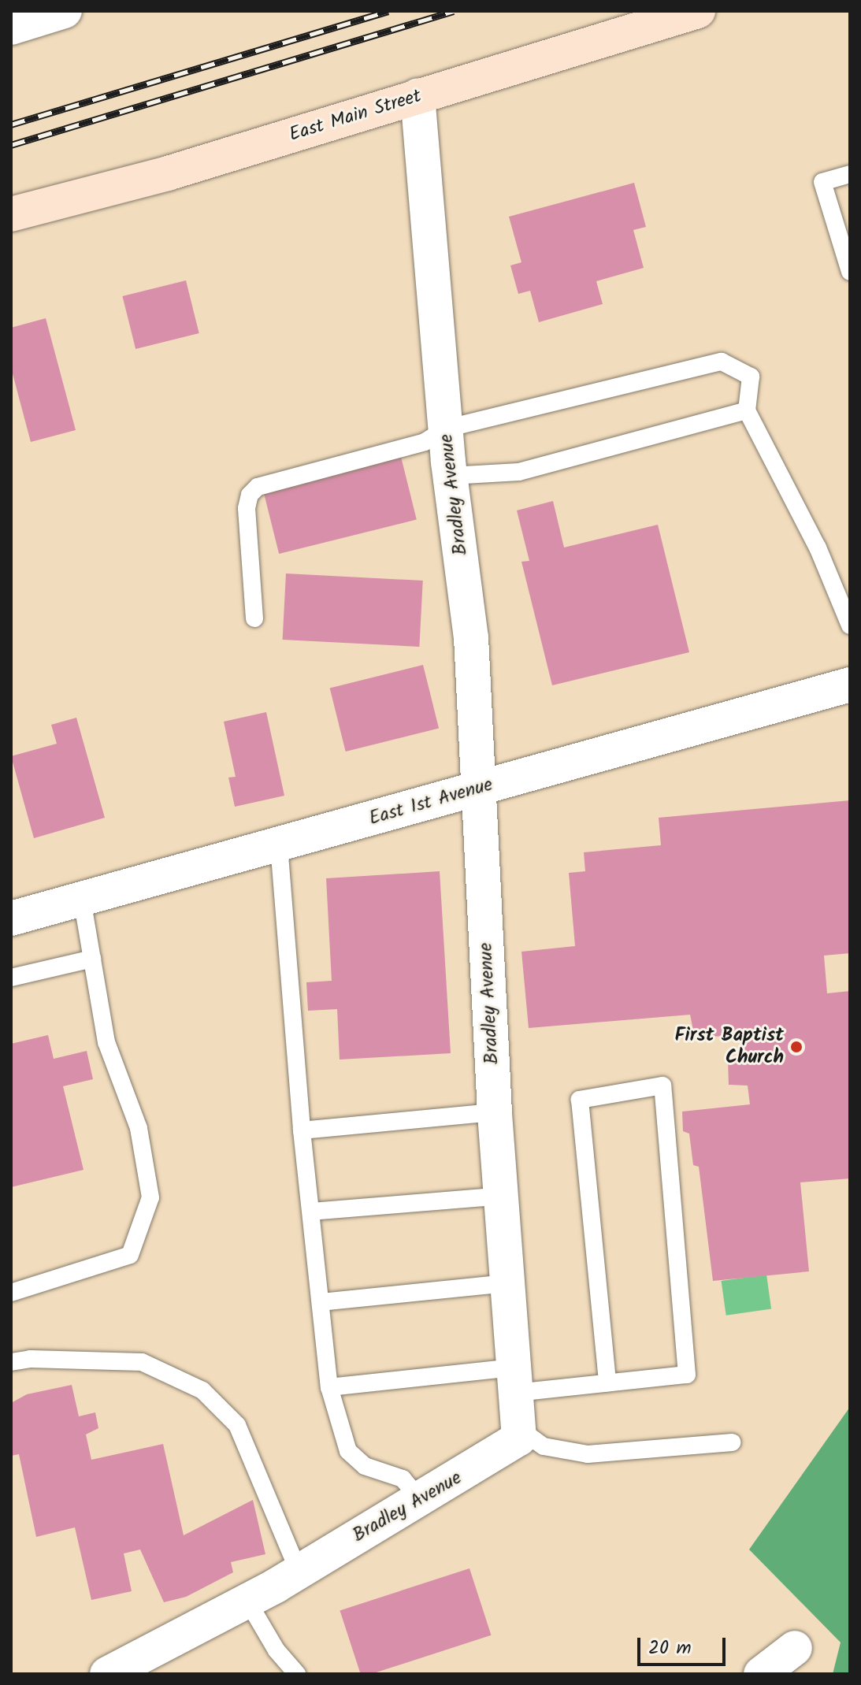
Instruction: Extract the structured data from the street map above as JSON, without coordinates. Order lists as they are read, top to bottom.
{
  "streets": {
    "main road": ["East Main Street"],
    "street": ["Bradley Avenue", "East 1st Avenue"]
  },
  "crossings": [
    ["East Main Street", "Bradley Avenue"],
    ["Bradley Avenue", "East 1st Avenue"]
  ],
  "places": ["First Baptist Church"],
  "scale_bar": "20 m"
}
